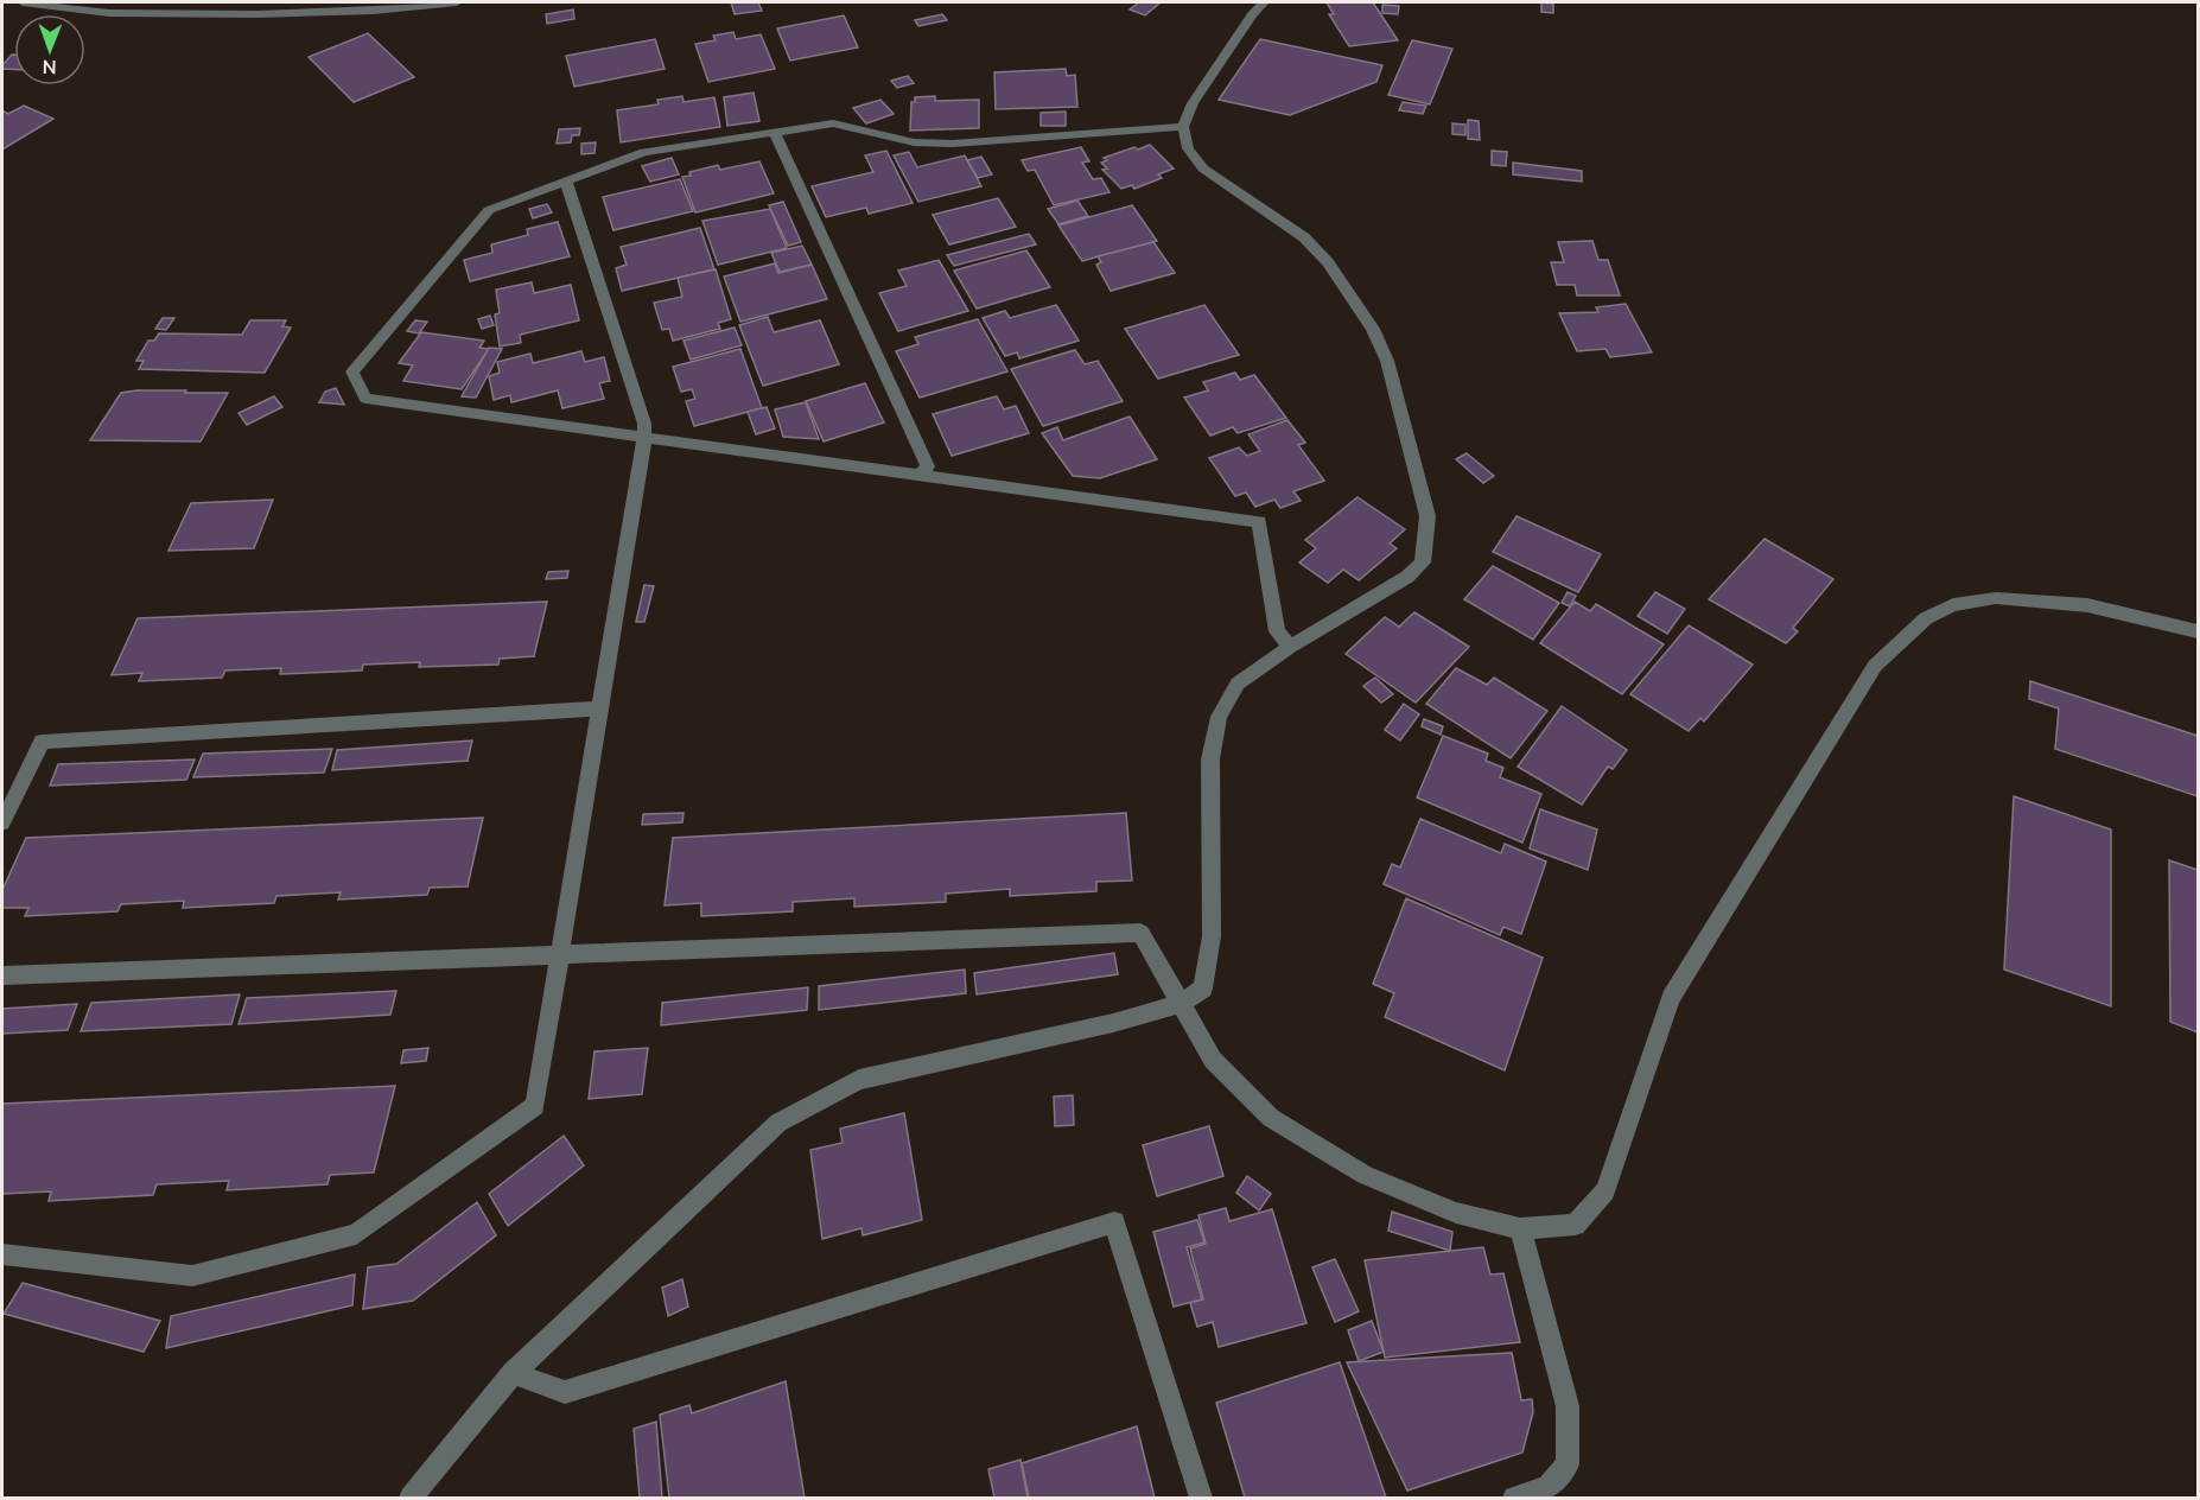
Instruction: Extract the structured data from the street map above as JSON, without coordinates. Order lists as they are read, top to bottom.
{
  "north": "bottom"
}
